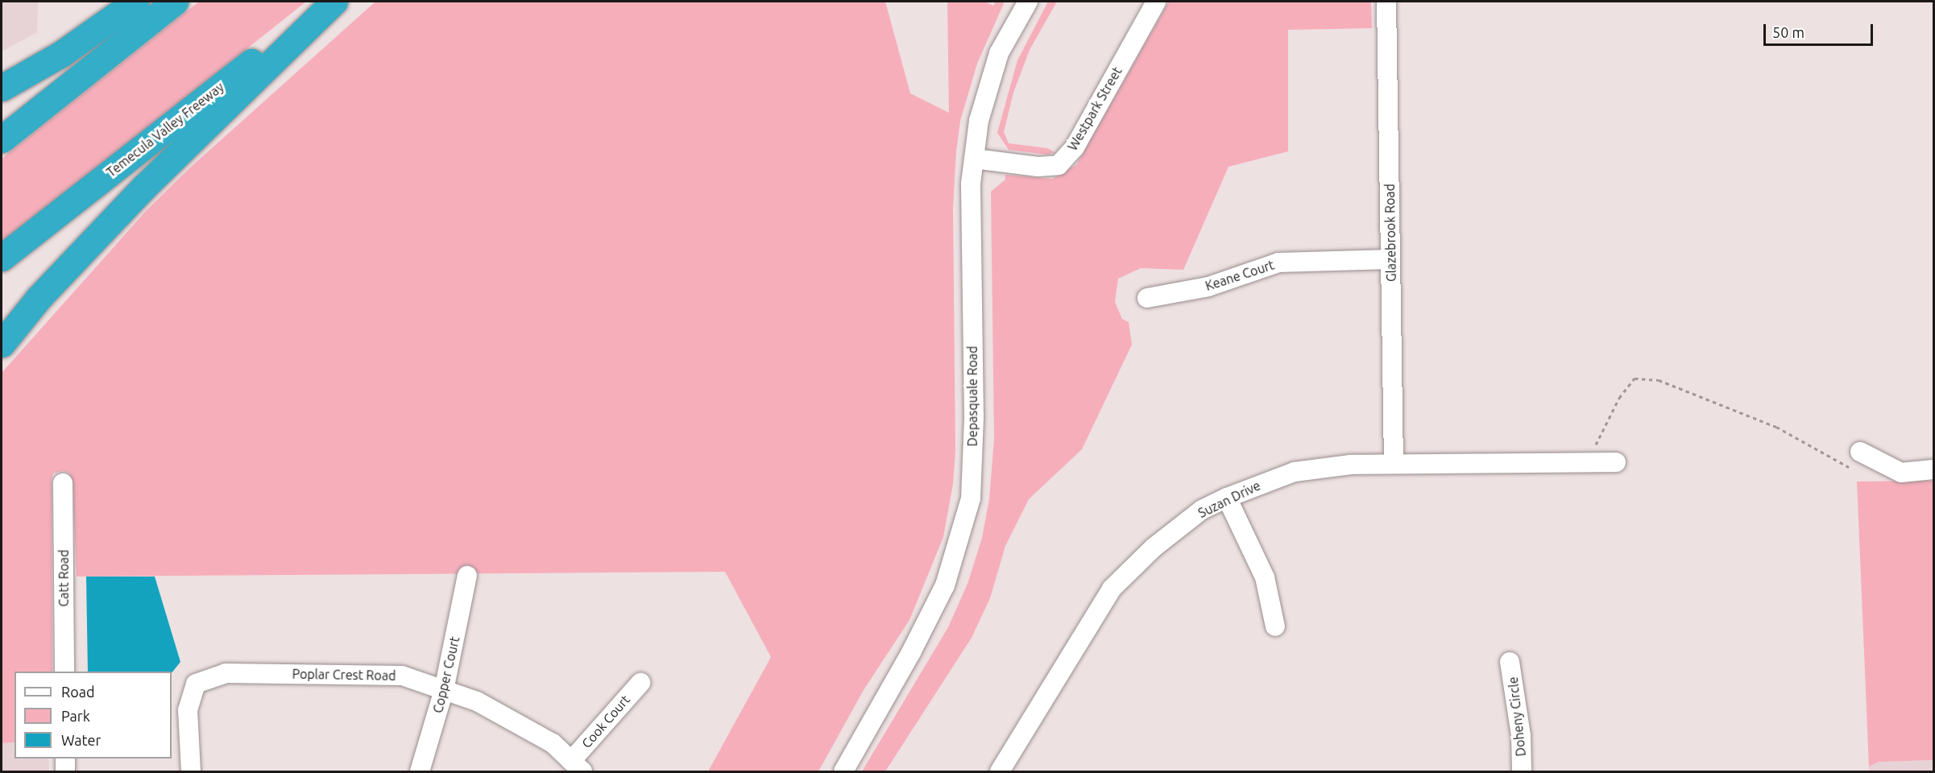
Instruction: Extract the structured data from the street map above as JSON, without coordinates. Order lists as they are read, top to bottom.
{
  "streets": {
    "highway": ["Temecula Valley Freeway"],
    "street": [
      "Westpark Street",
      "Glazebrook Road",
      "Keane Court",
      "Depasquale Road",
      "Suzan Drive",
      "Catt Road",
      "Poplar Crest Road",
      "Copper Court",
      "Doheny Circle",
      "Cook Court"
    ]
  },
  "crossings": [
    ["Westpark Street", "Depasquale Road"],
    ["Glazebrook Road", "Keane Court"],
    ["Glazebrook Road", "Suzan Drive"],
    ["Poplar Crest Road", "Copper Court"],
    ["Poplar Crest Road", "Cook Court"]
  ],
  "legend": ["Road", "Park", "Water"],
  "scale_bar": "50 m"
}
